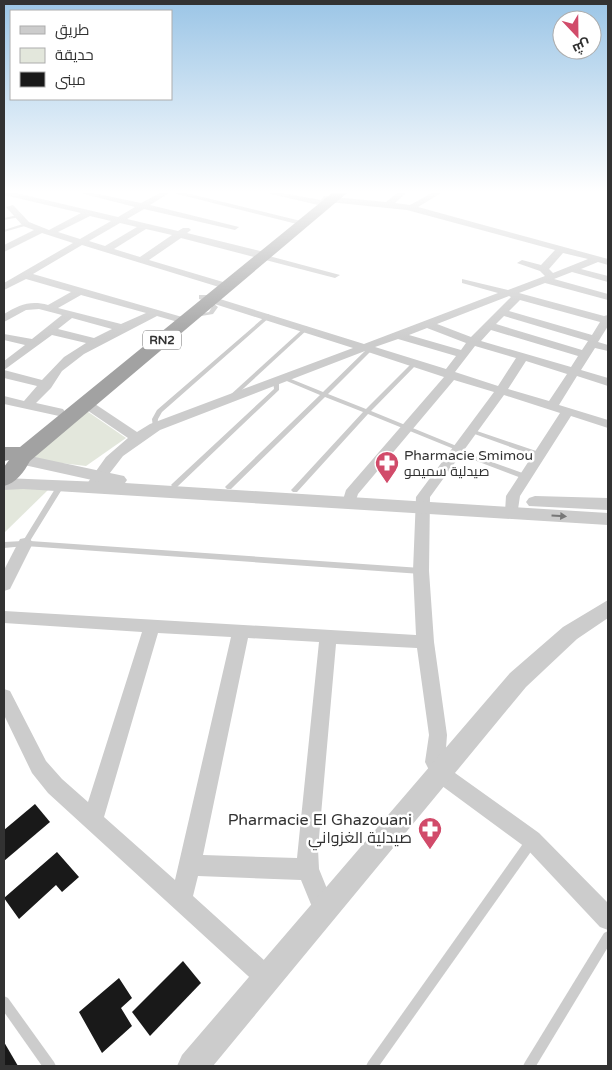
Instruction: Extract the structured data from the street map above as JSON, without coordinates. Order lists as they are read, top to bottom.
{
  "streets": {
    "highway": ["RN2"]
  },
  "places": {
    "pharmacy": ["Pharmacie Smimou صيدلية سميمو", "Pharmacie El Ghazouani صيدلية الغزواني"]
  },
  "legend": ["طريق", "حديقة", "مبنى"],
  "north": "bottom"
}
